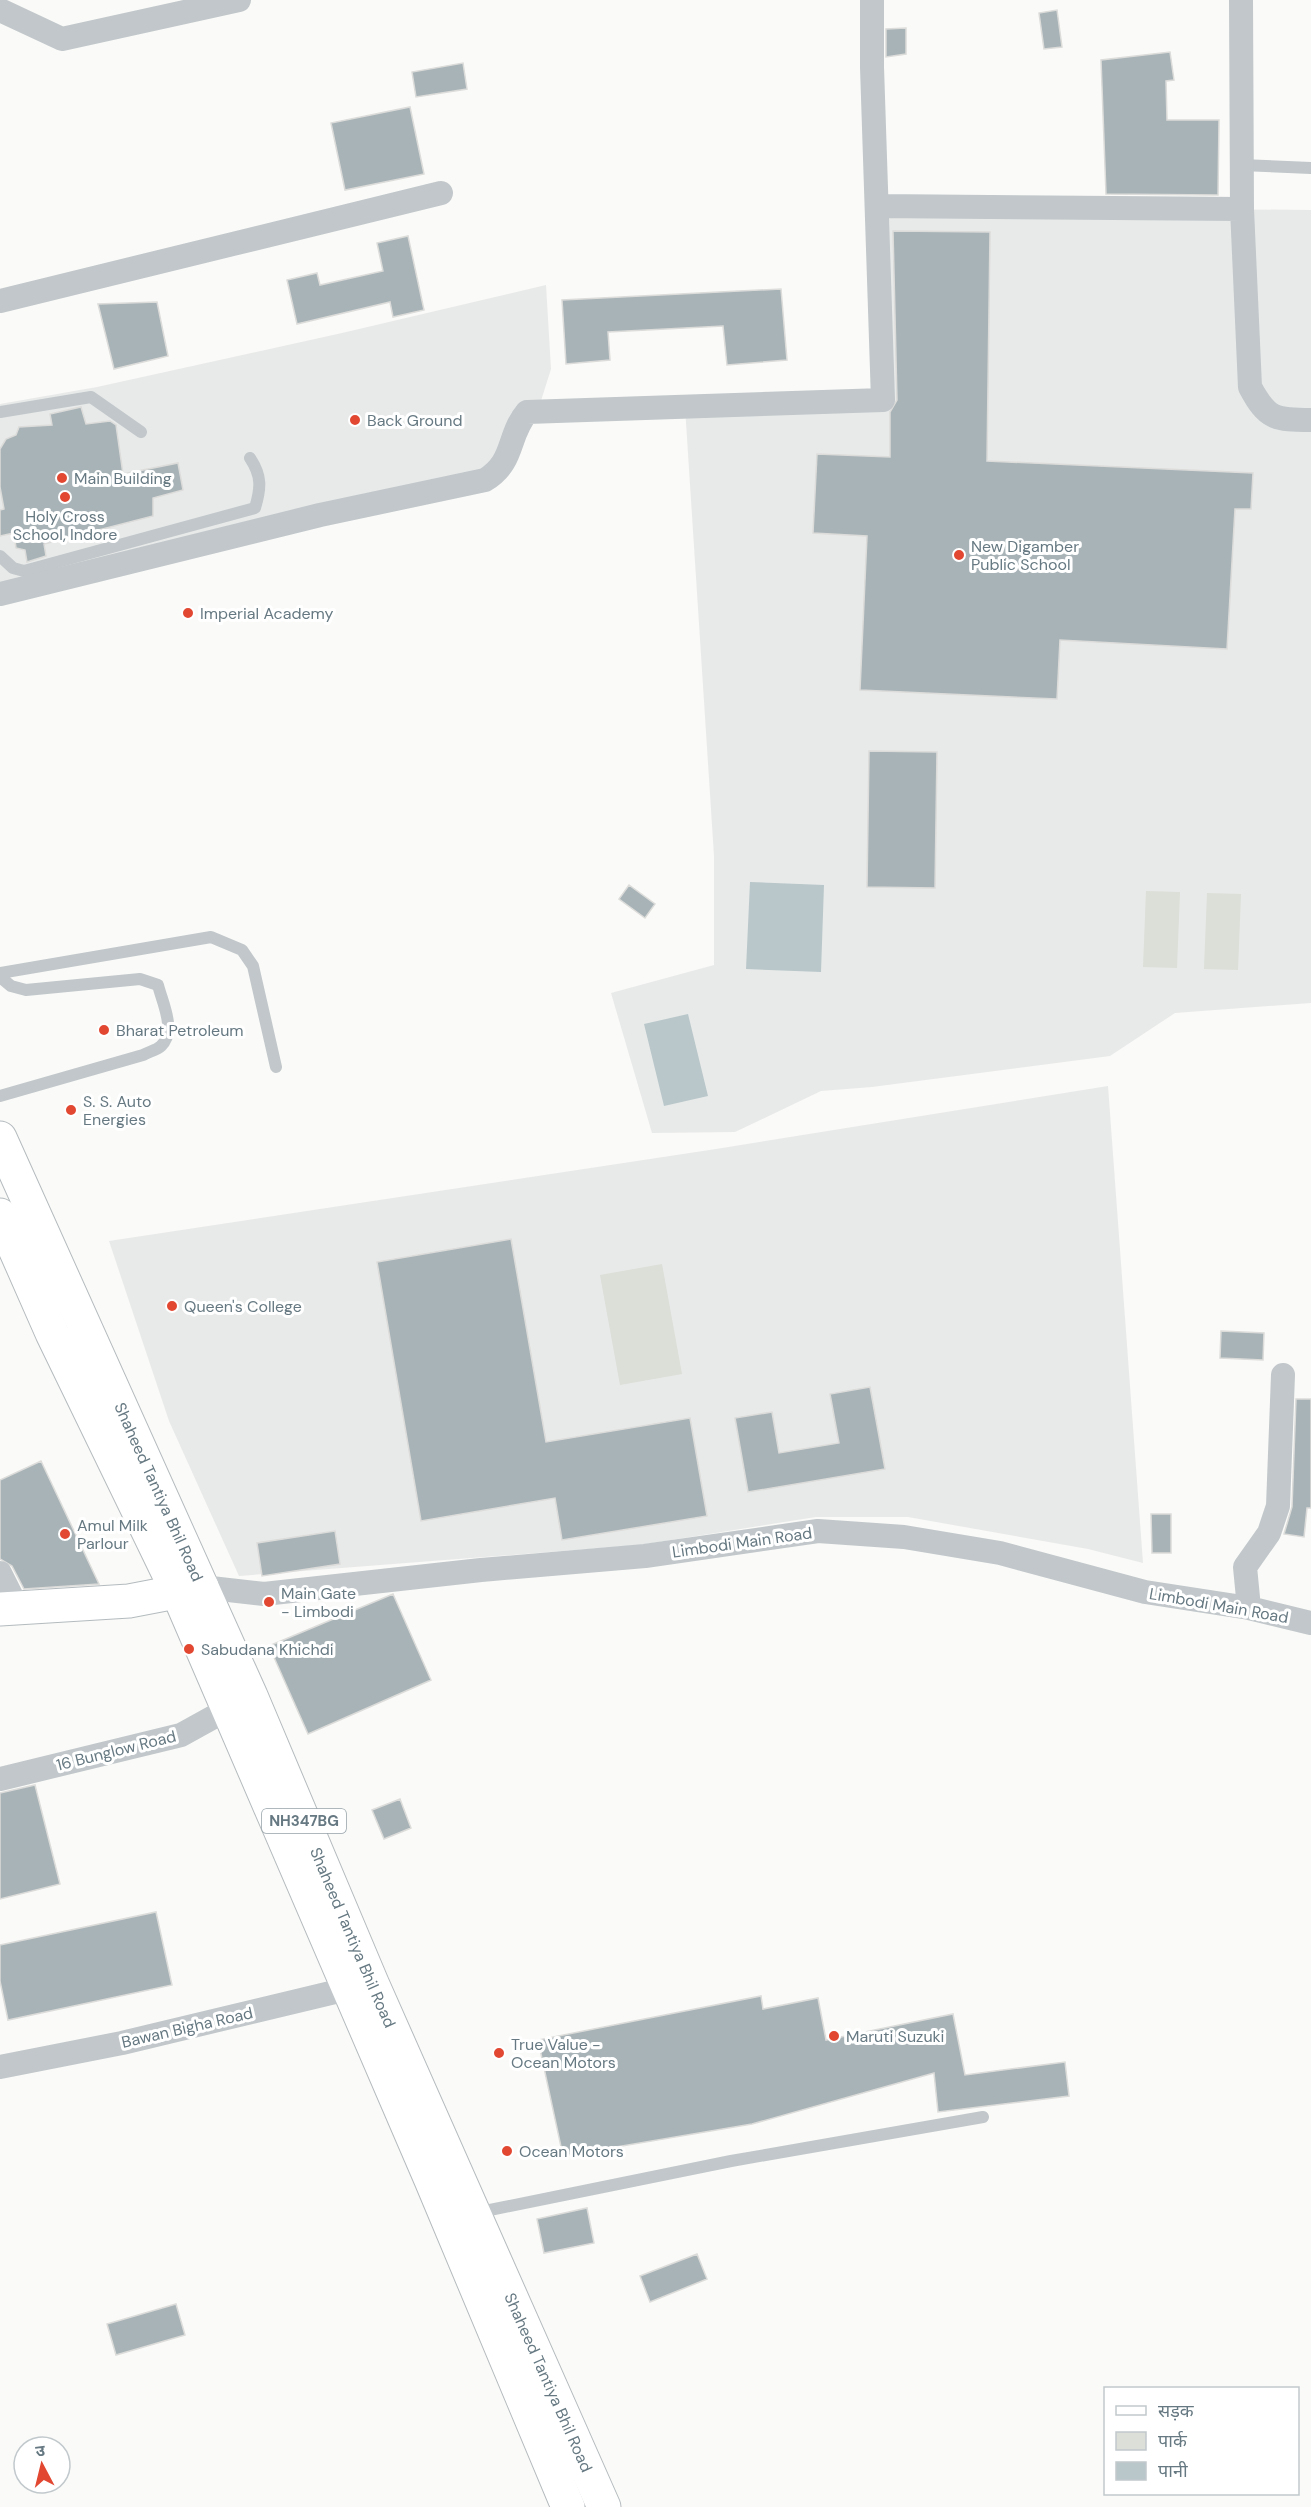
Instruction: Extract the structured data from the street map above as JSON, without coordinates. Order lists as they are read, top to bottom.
{
  "streets": {
    "main road": ["Shaheed Tantiya Bhil Road", "NH347BG"],
    "street": ["Limbodi Main Road", "16 Bunglow Road", "Bawan Bigha Road"]
  },
  "crossings": [
    ["Shaheed Tantiya Bhil Road", "Limbodi Main Road"],
    ["Shaheed Tantiya Bhil Road", "16 Bunglow Road"],
    ["Shaheed Tantiya Bhil Road", "Bawan Bigha Road"]
  ],
  "places": [
    "Back Ground",
    "Main Building",
    "Holy Cross School, Indore",
    "New Digamber Public School",
    "Imperial Academy",
    "Bharat Petroleum",
    "S. S. Auto Energies",
    "Queen's College",
    "Amul Milk Parlour",
    "Main Gate - Limbodi",
    "Sabudana Khichdi",
    "Maruti Suzuki",
    "True Value - Ocean Motors",
    "Ocean Motors"
  ],
  "legend": ["सड़क", "पार्क", "पानी"],
  "north": "top"
}
